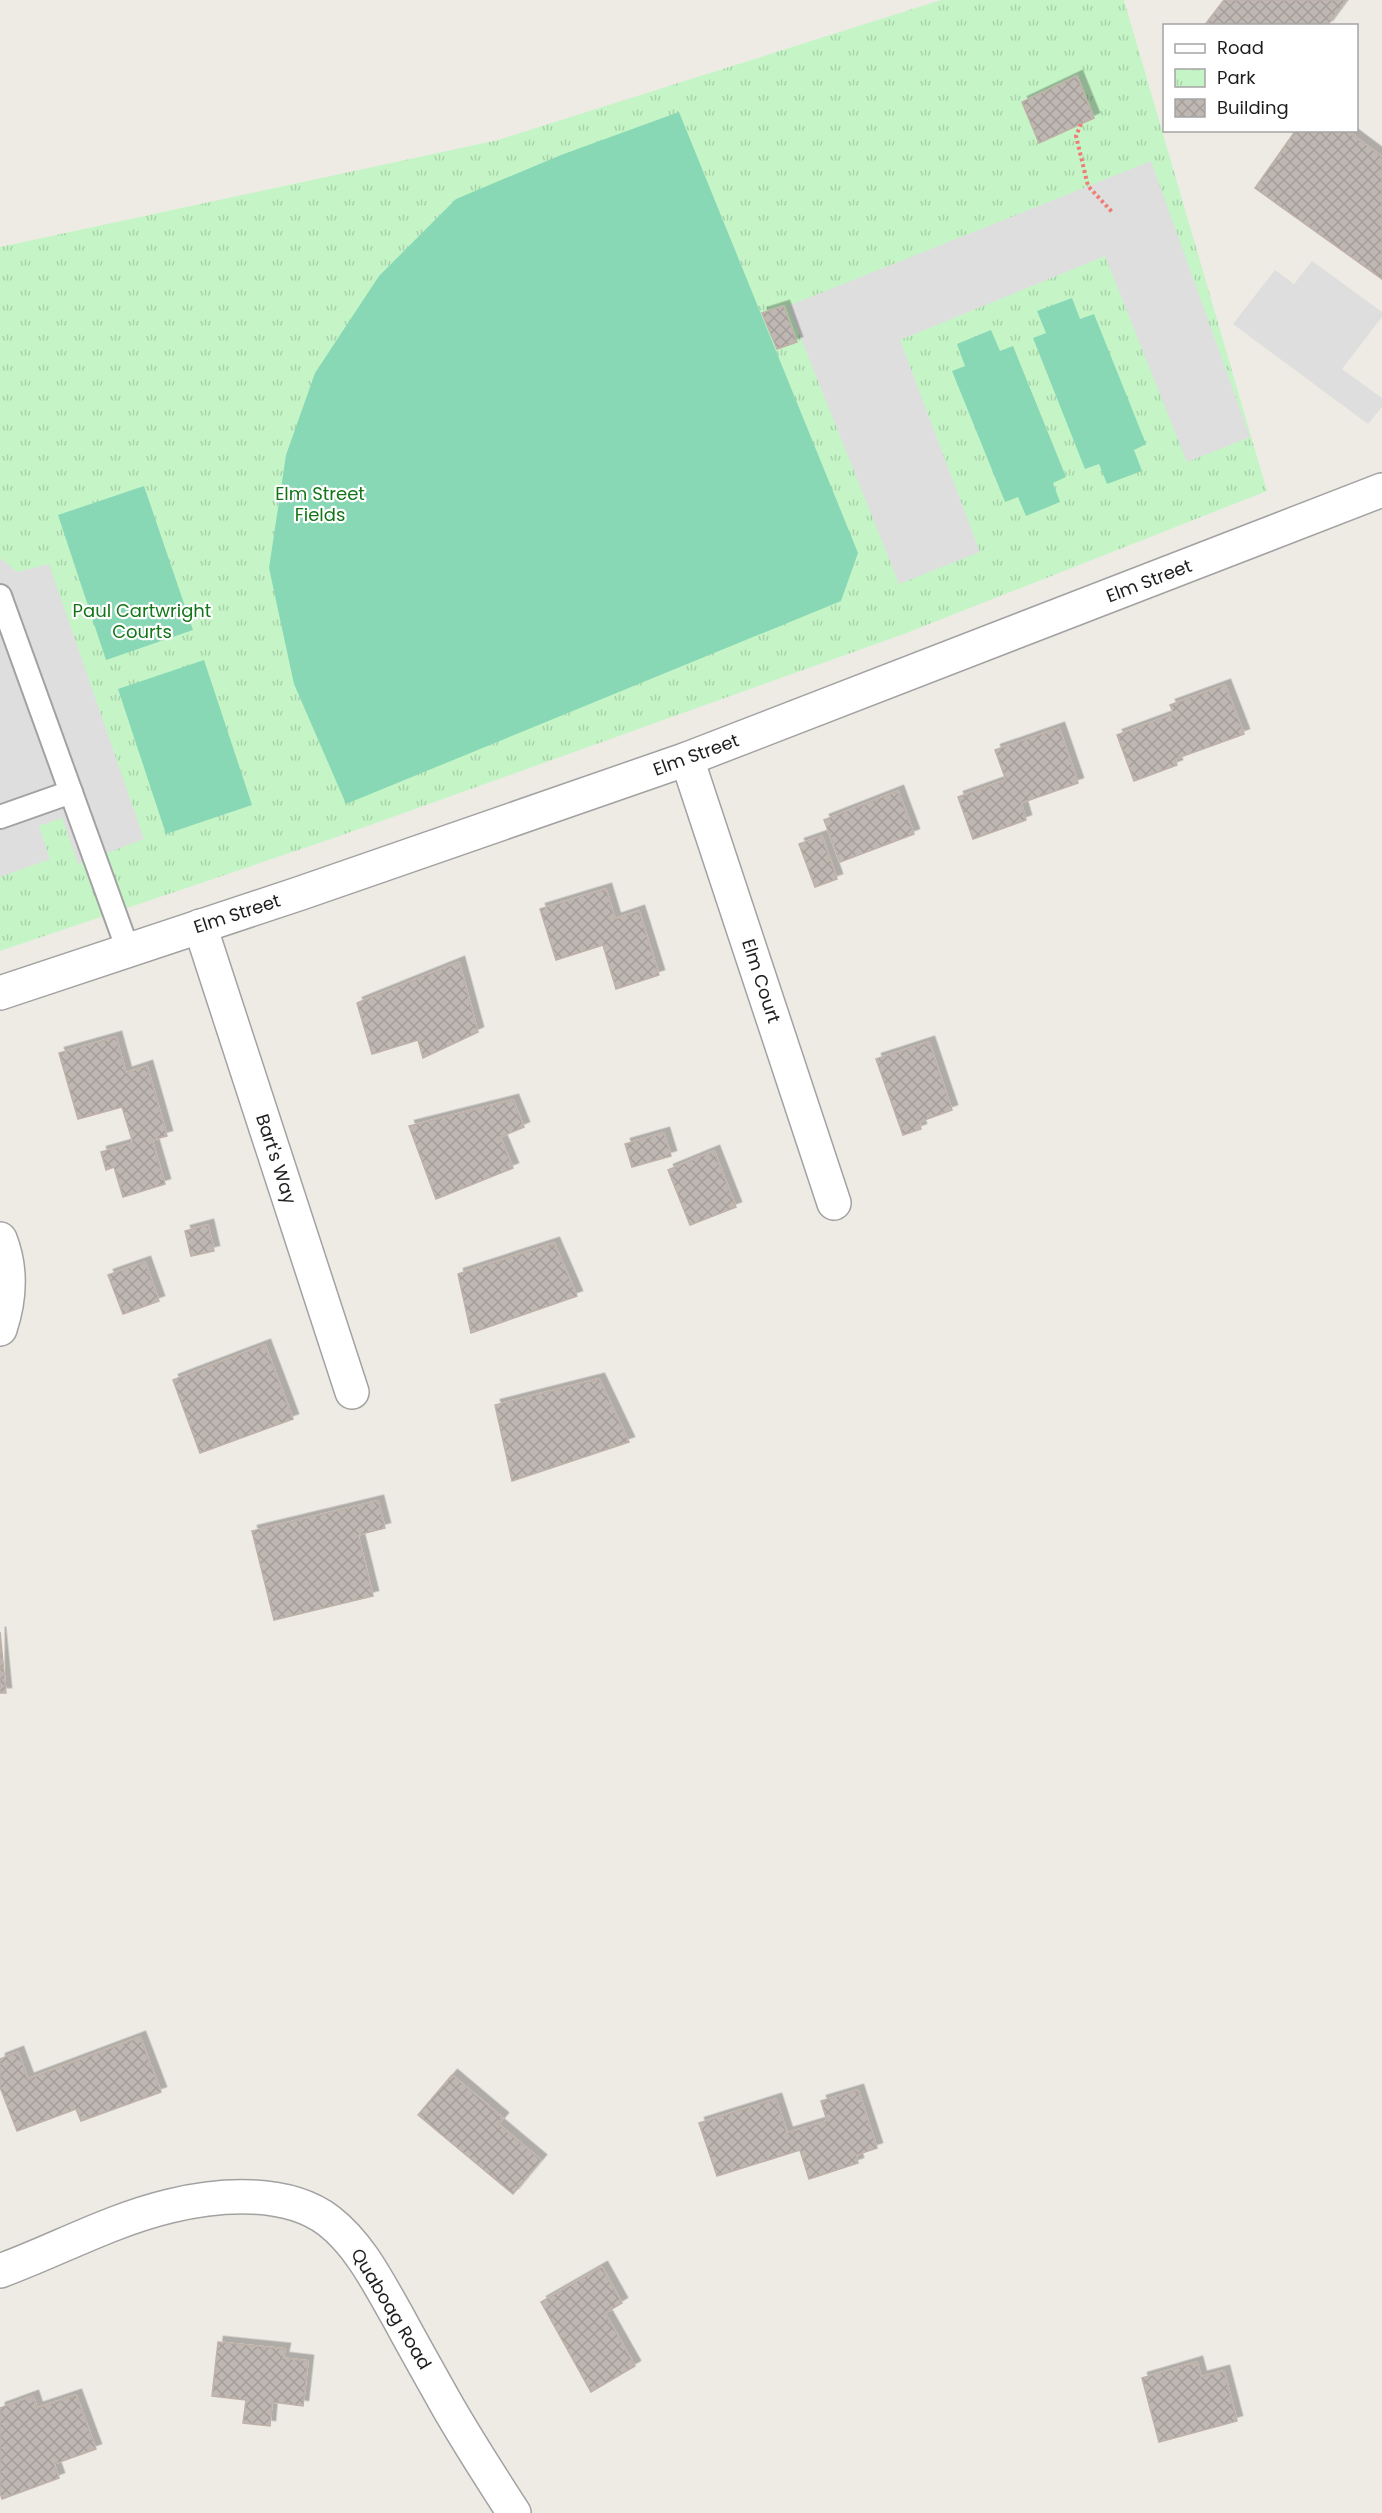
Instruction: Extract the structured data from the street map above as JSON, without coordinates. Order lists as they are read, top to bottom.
{
  "streets": {
    "street": [
      "Elm Street",
      "Elm Court",
      "Bart's Way",
      "Quaboag Road"
    ]
  },
  "crossings": [
    ["Elm Street", "Elm Court"],
    ["Elm Street", "Bart's Way"]
  ],
  "parks": ["Elm Street Fields", "Paul Cartwright Courts"],
  "legend": ["Road", "Park", "Building"]
}
